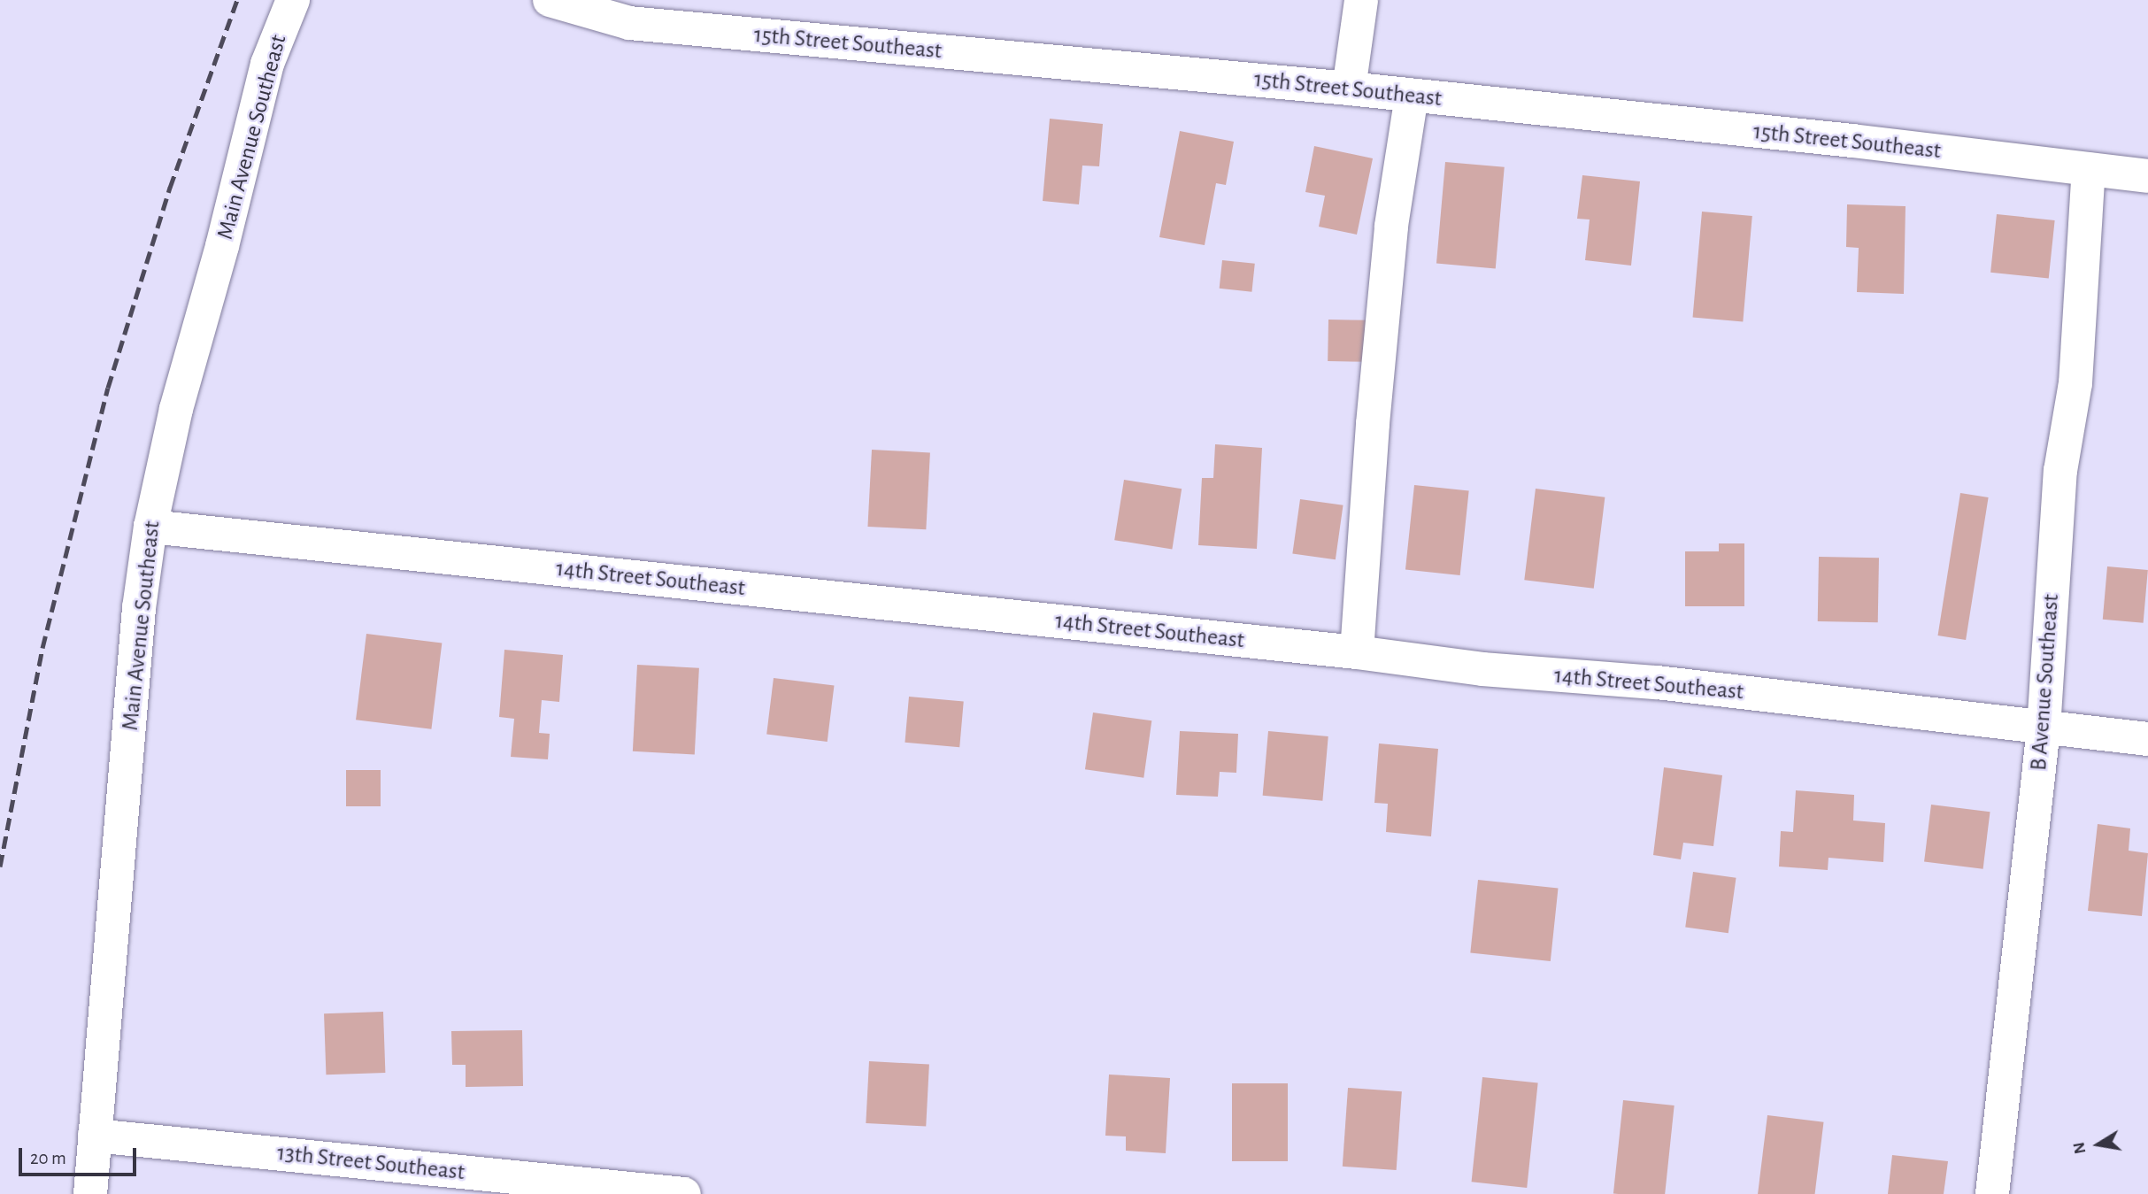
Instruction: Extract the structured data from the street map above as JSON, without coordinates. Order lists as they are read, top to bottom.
{
  "streets": {
    "street": [
      "15th Street Southeast",
      "Main Avenue Southeast",
      "14th Street Southeast",
      "B Avenue Southeast",
      "13th Street Southeast"
    ]
  },
  "crossings": [
    ["15th Street Southeast", "B Avenue Southeast"],
    ["Main Avenue Southeast", "14th Street Southeast"],
    ["Main Avenue Southeast", "13th Street Southeast"],
    ["14th Street Southeast", "B Avenue Southeast"]
  ],
  "scale_bar": "20 m",
  "north": "left"
}
